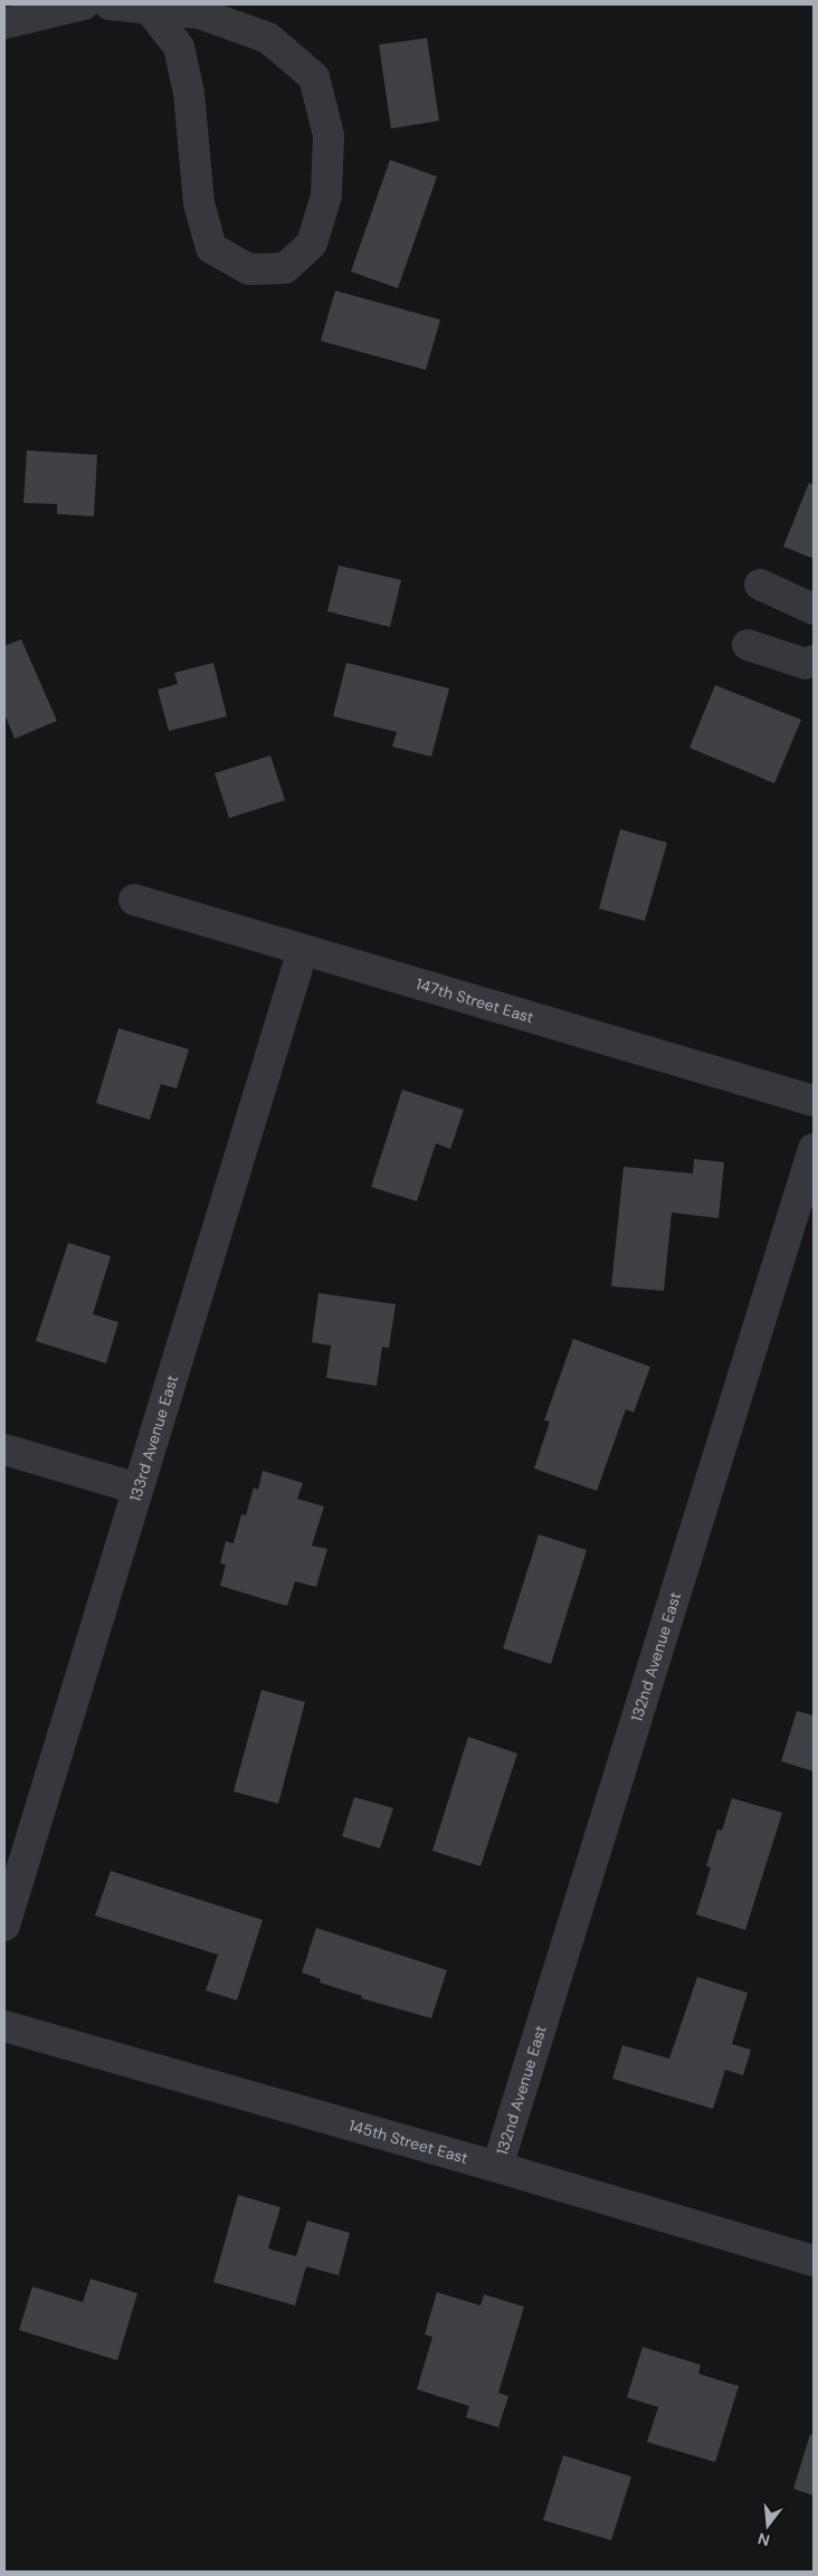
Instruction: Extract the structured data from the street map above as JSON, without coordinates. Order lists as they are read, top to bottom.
{
  "streets": {
    "street": [
      "147th Street East",
      "133rd Avenue East",
      "132nd Avenue East",
      "145th Street East"
    ]
  },
  "crossings": [
    ["147th Street East", "133rd Avenue East"],
    ["132nd Avenue East", "145th Street East"]
  ],
  "north": "bottom"
}
